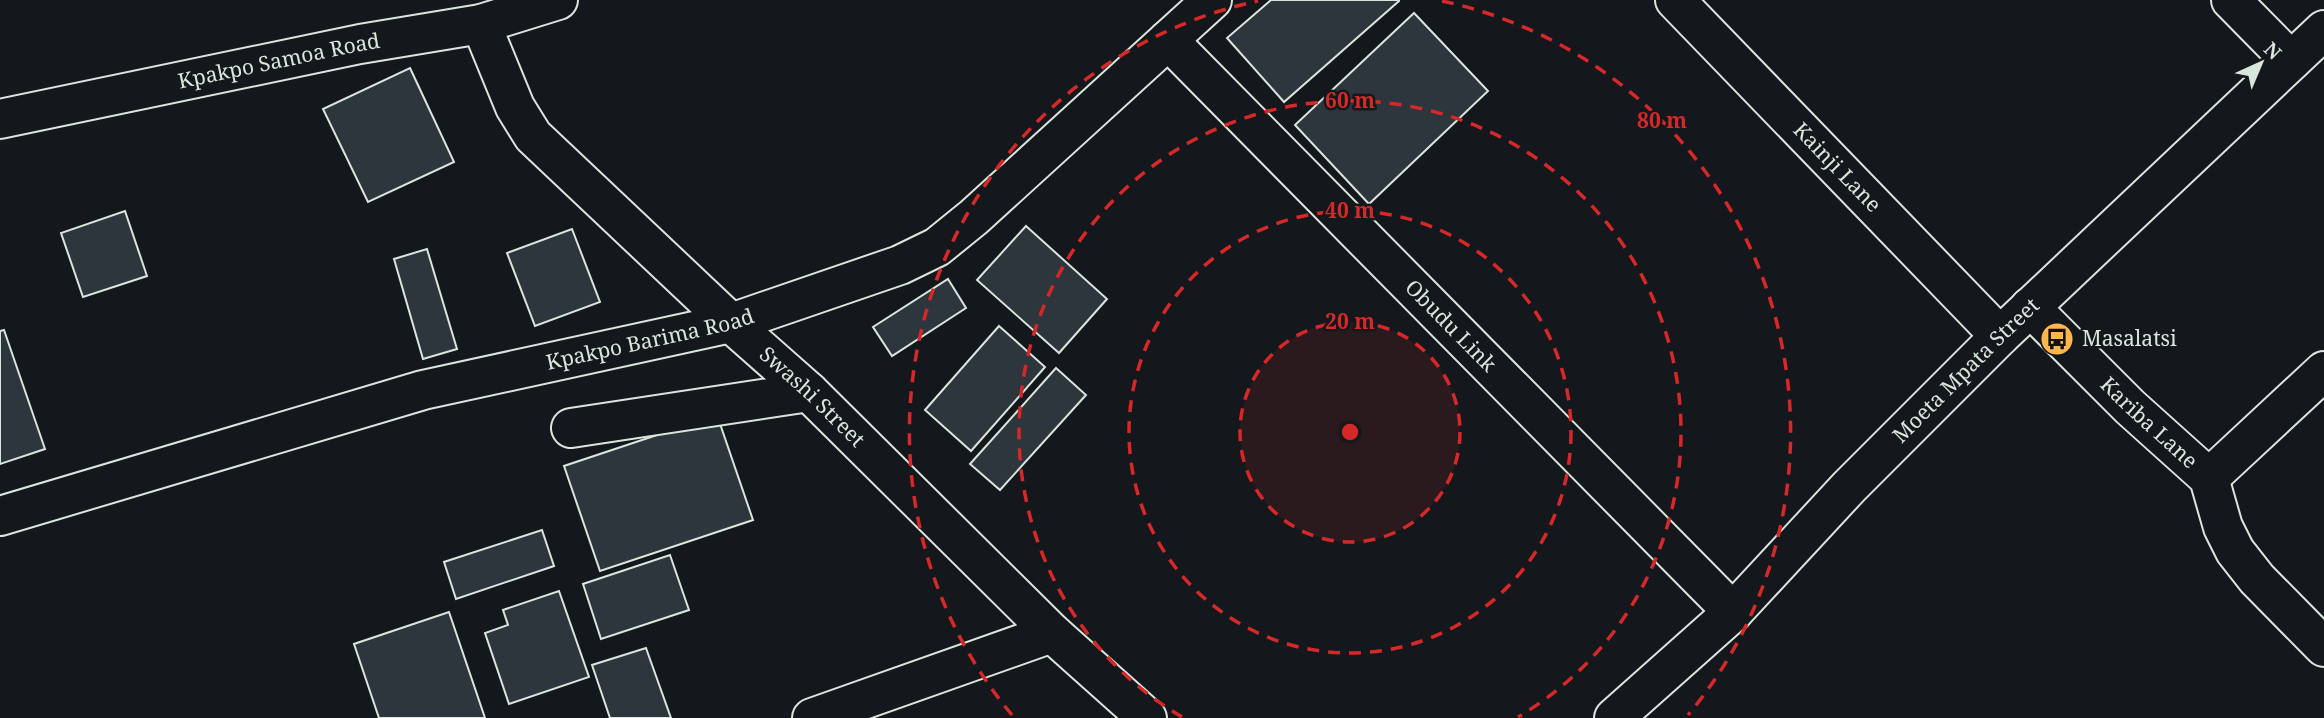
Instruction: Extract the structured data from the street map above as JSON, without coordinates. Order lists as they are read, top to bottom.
{
  "streets": {
    "street": [
      "Kpakpo Samoa Road",
      "Kainji Lane",
      "Obudu Link",
      "Kpakpo Barima Road",
      "Moeta Mpata Street",
      "Swashi Street",
      "Kariba Lane"
    ]
  },
  "crossings": [
    ["Kpakpo Samoa Road", "Swashi Street"],
    ["Kainji Lane", "Moeta Mpata Street"],
    ["Obudu Link", "Kpakpo Barima Road"],
    ["Obudu Link", "Moeta Mpata Street"],
    ["Kpakpo Barima Road", "Swashi Street"],
    ["Moeta Mpata Street", "Kariba Lane"]
  ],
  "places": {
    "bus stop": ["Masalatsi"]
  },
  "north": "top right",
  "rings": [
    "60 m",
    "80 m",
    "40 m",
    "20 m"
  ]
}
